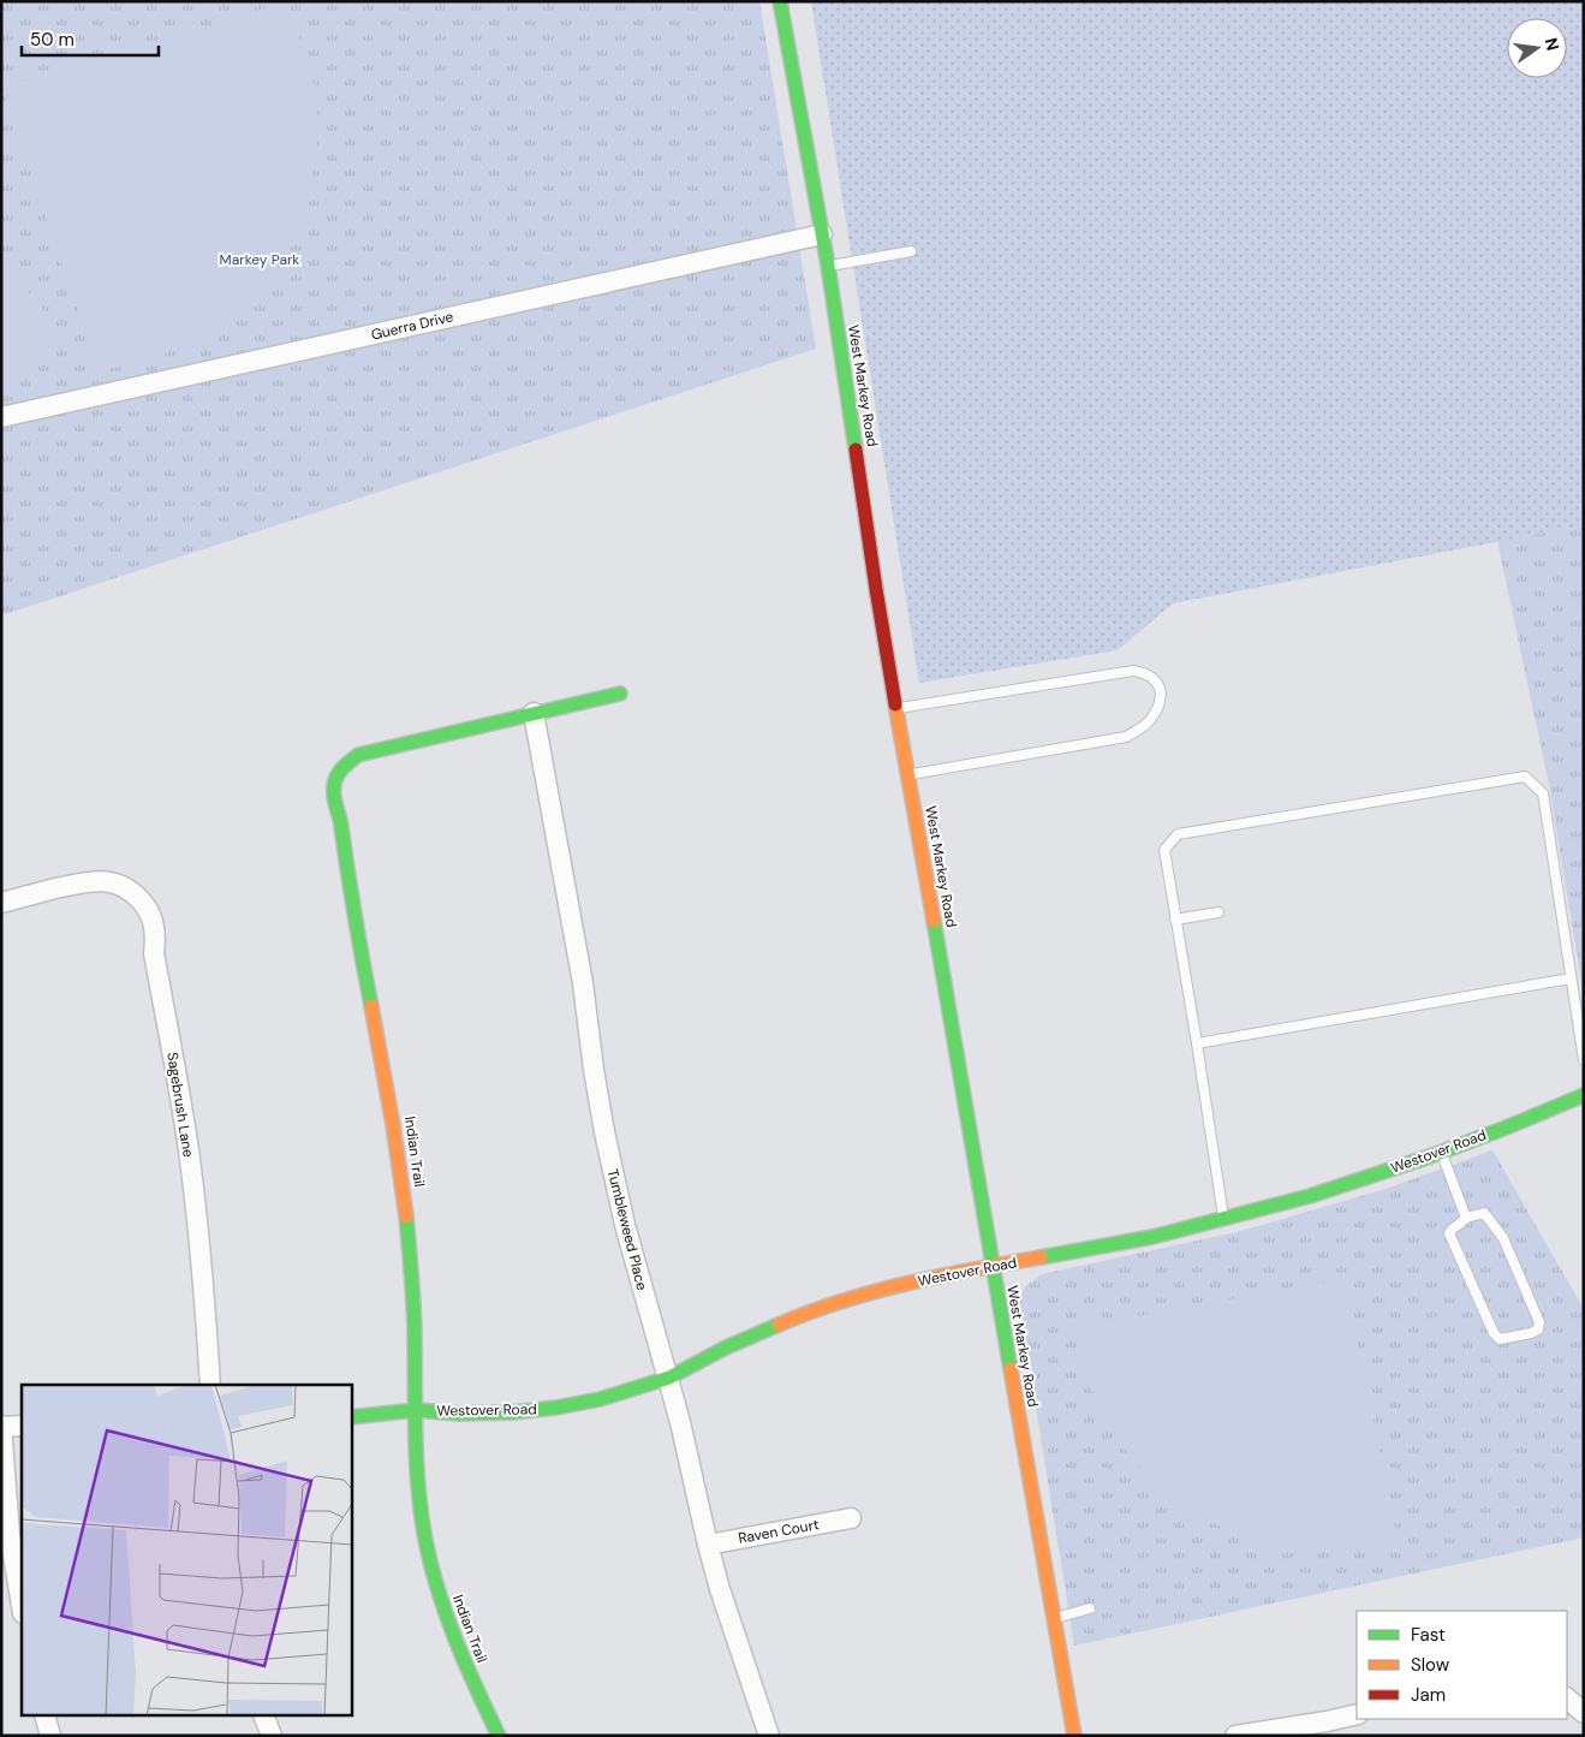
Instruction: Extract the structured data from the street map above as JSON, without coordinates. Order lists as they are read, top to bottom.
{
  "streets": {
    "street": [
      "Guerra Drive",
      "West Markey Road",
      "Sagebrush Lane",
      "Indian Trail",
      "Westover Road",
      "Tumbleweed Place",
      "Raven Court"
    ]
  },
  "crossings": [
    ["Guerra Drive", "West Markey Road"],
    ["West Markey Road", "Westover Road"],
    ["Indian Trail", "Westover Road"],
    ["Indian Trail", "Tumbleweed Place"],
    ["Westover Road", "Tumbleweed Place"],
    ["Tumbleweed Place", "Raven Court"]
  ],
  "parks": ["Markey Park"],
  "legend": ["Fast", "Slow", "Jam"],
  "scale_bar": "50 m",
  "north": "right"
}
